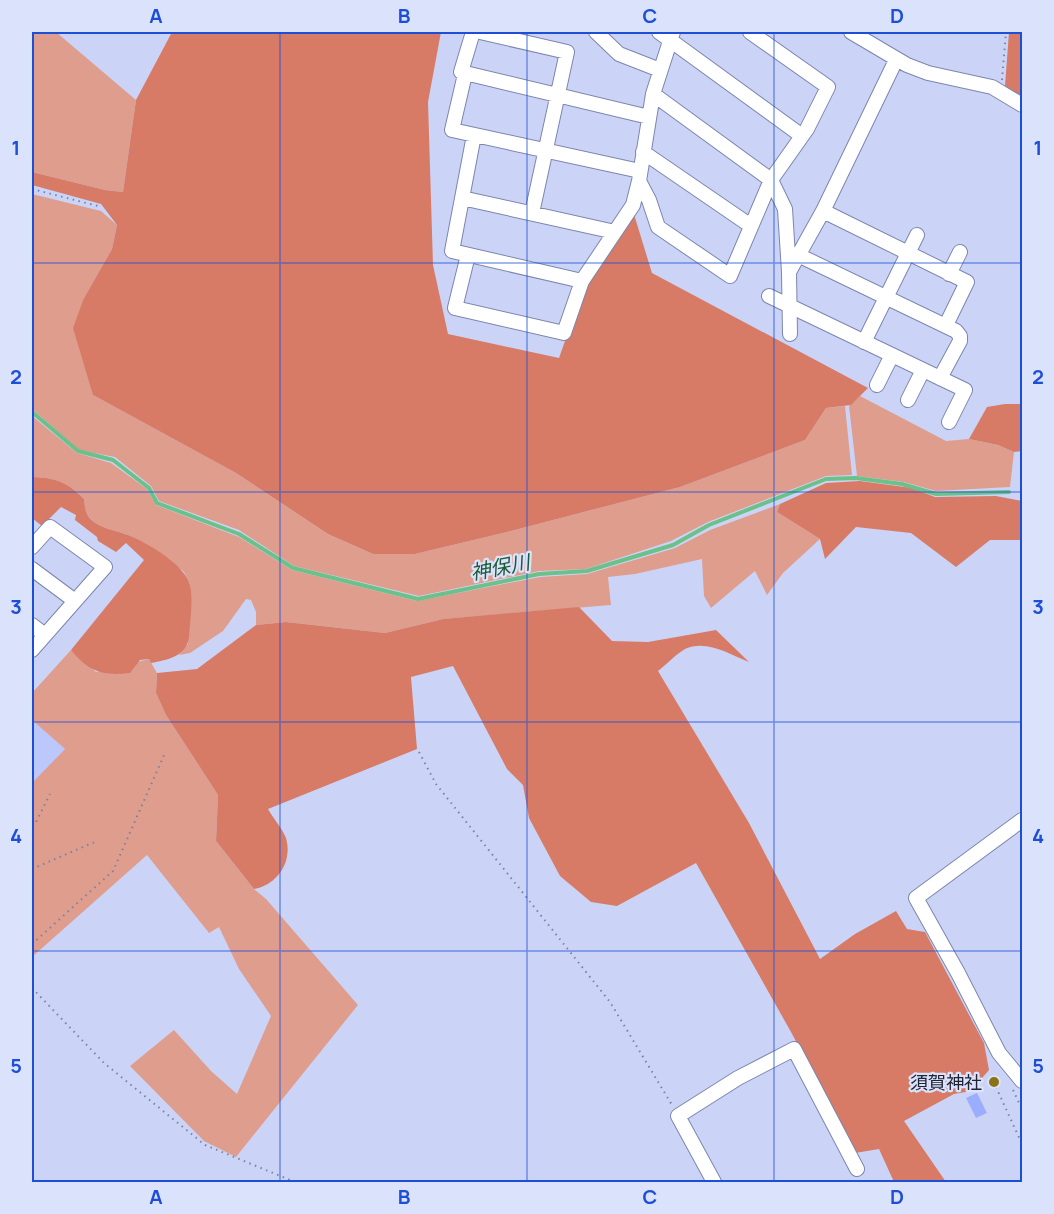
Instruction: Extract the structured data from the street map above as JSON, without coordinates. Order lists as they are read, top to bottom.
{
  "water": ["神保川"],
  "places": ["須賀神社"],
  "grid": {
    "columns": [
      "A",
      "B",
      "C",
      "D"
    ],
    "rows": [
      "1",
      "2",
      "3",
      "4",
      "5"
    ]
  }
}
